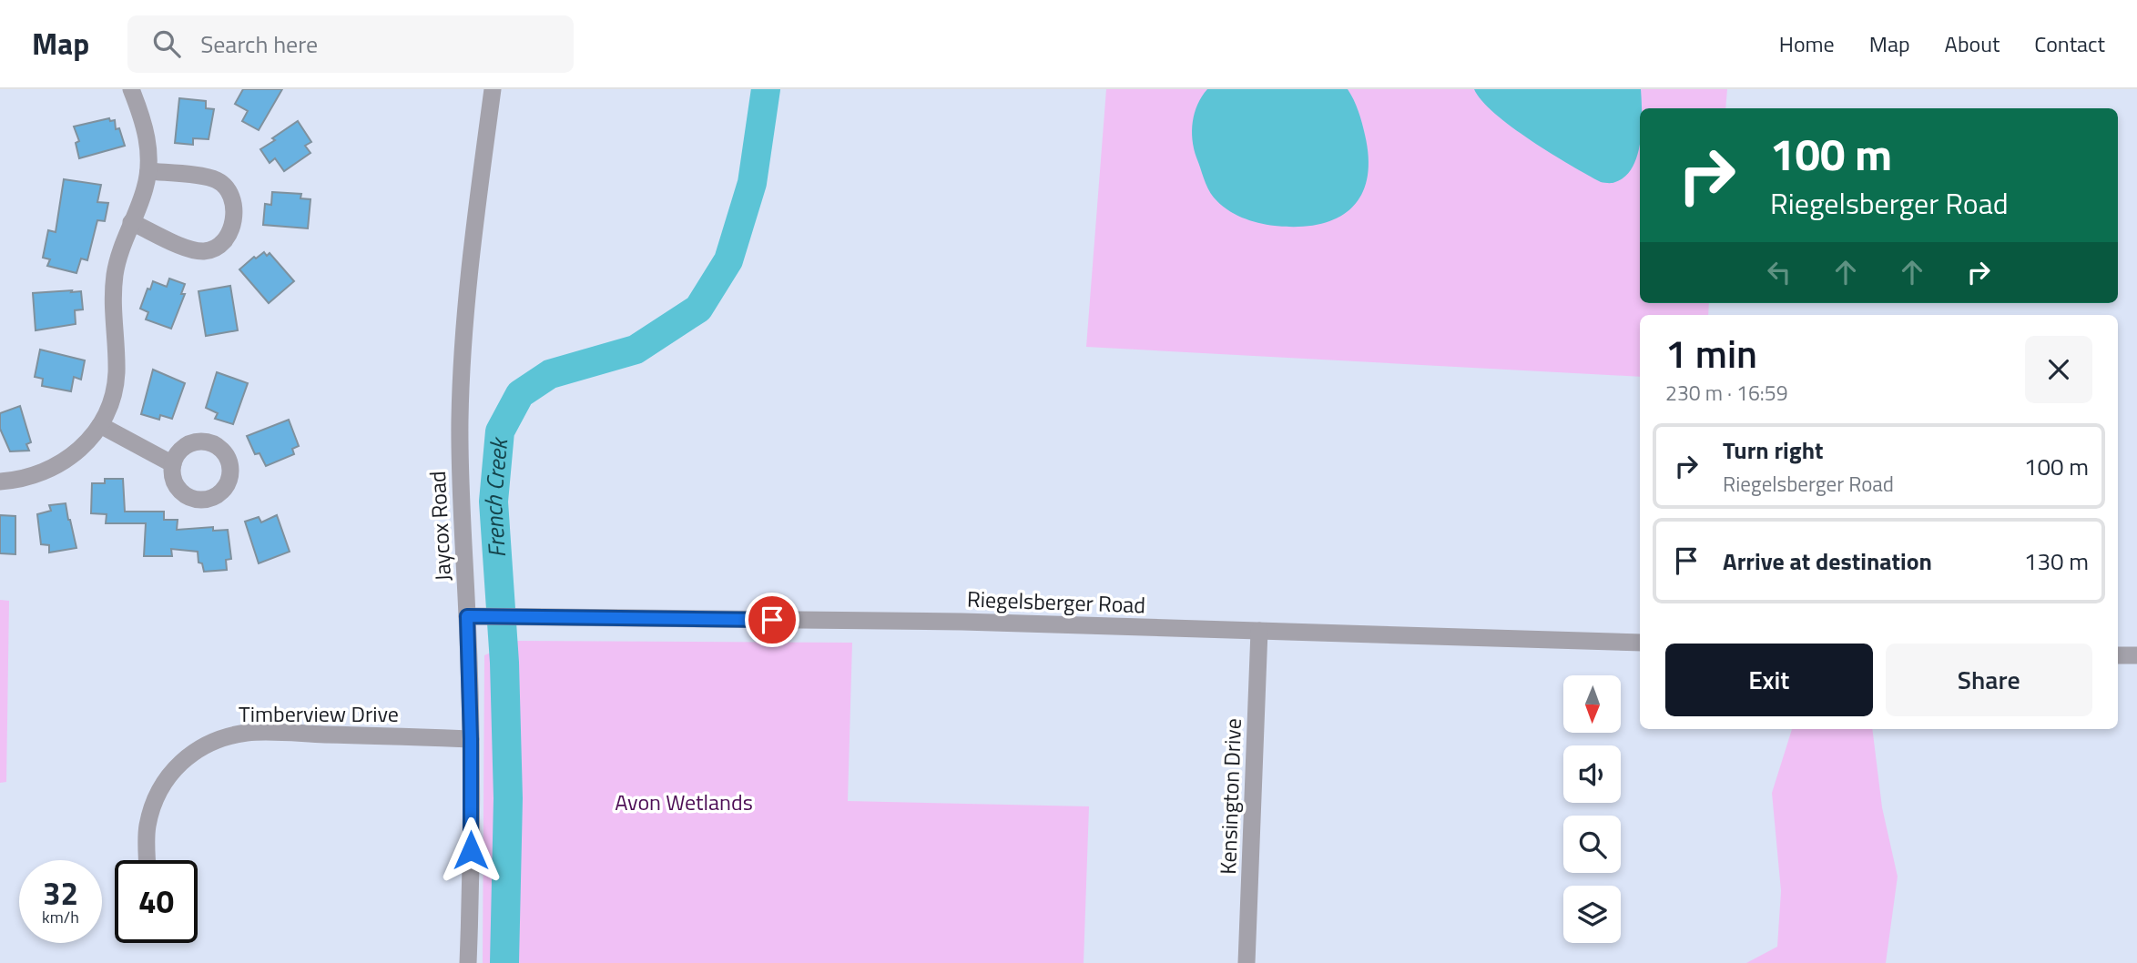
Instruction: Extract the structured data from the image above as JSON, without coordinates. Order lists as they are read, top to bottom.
{
  "streets": {
    "street": [
      "Jaycox Road",
      "Riegelsberger Road",
      "Timberview Drive",
      "Kensington Drive"
    ]
  },
  "crossings": [
    ["Jaycox Road", "Riegelsberger Road"],
    ["Jaycox Road", "Timberview Drive"],
    ["Riegelsberger Road", "Kensington Drive"]
  ],
  "water": ["French Creek"],
  "parks": ["Avon Wetlands"],
  "north": "bottom",
  "page": {
    "header": "Map",
    "search": "Search here",
    "nav": [
      "Home",
      "Map",
      "About",
      "Contact"
    ],
    "turn": ["100 m", "Riegelsberger Road"],
    "heading": ["1 min", "230 m · 16:59"],
    "list": [
      {
        "name": "Turn right",
        "note": "Riegelsberger Road",
        "value": "100 m"
      },
      {
        "name": "Arrive at destination",
        "value": "130 m"
      }
    ],
    "buttons": ["Exit", "Share"],
    "speed": "32 km/h",
    "limit": "40"
  }
}
